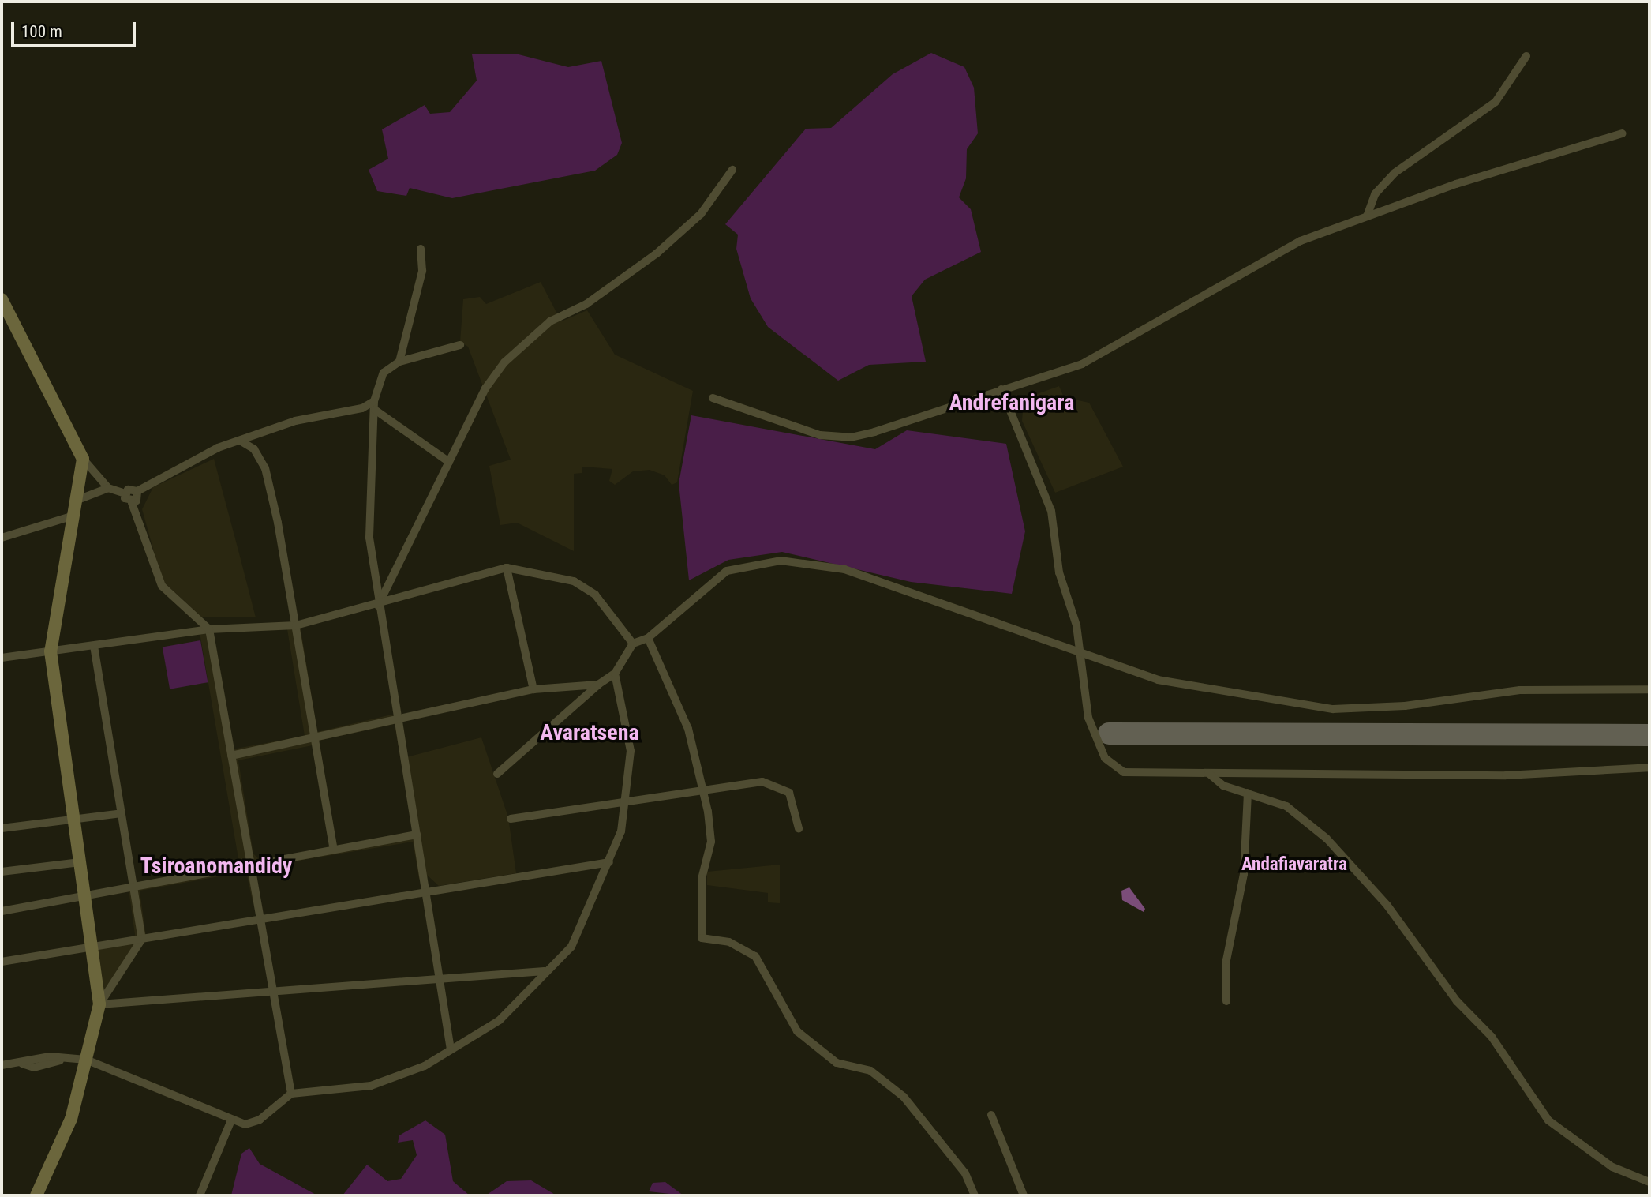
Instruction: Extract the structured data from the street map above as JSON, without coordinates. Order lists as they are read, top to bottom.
{
  "districts": [
    "Andrefanigara",
    "Avaratsena",
    "Andafiavaratra",
    "Tsiroanomandidy"
  ],
  "scale_bar": "100 m"
}
